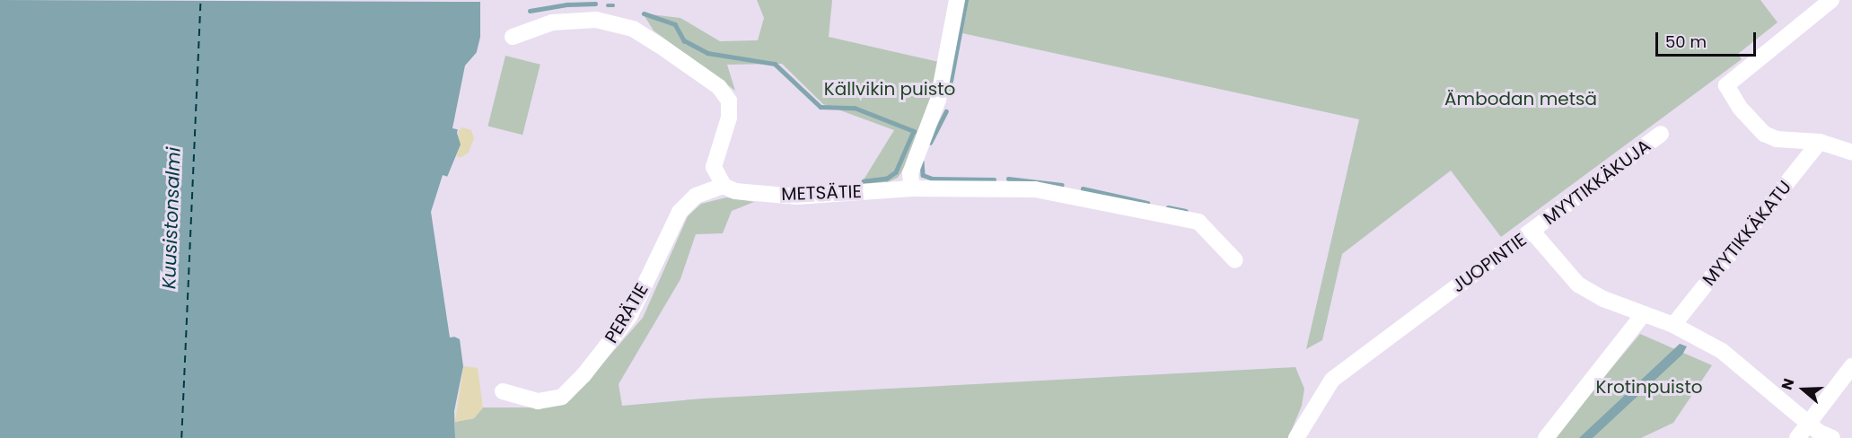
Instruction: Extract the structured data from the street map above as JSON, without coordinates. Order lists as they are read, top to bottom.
{
  "streets": {
    "street": [
      "MYYTIKKÄKUJA",
      "METSÄTIE",
      "MYYTIKKÄKATU",
      "JUOPINTIE",
      "PERÄTIE"
    ]
  },
  "crossings": [
    ["MYYTIKKÄKUJA", "JUOPINTIE"],
    ["METSÄTIE", "PERÄTIE"],
    ["MYYTIKKÄKATU", "JUOPINTIE"]
  ],
  "water": ["Kuusistonsalmi"],
  "parks": ["Källvikin puisto", "Ämbodan metsä", "Krotinpuisto"],
  "scale_bar": "50 m",
  "north": "left"
}
